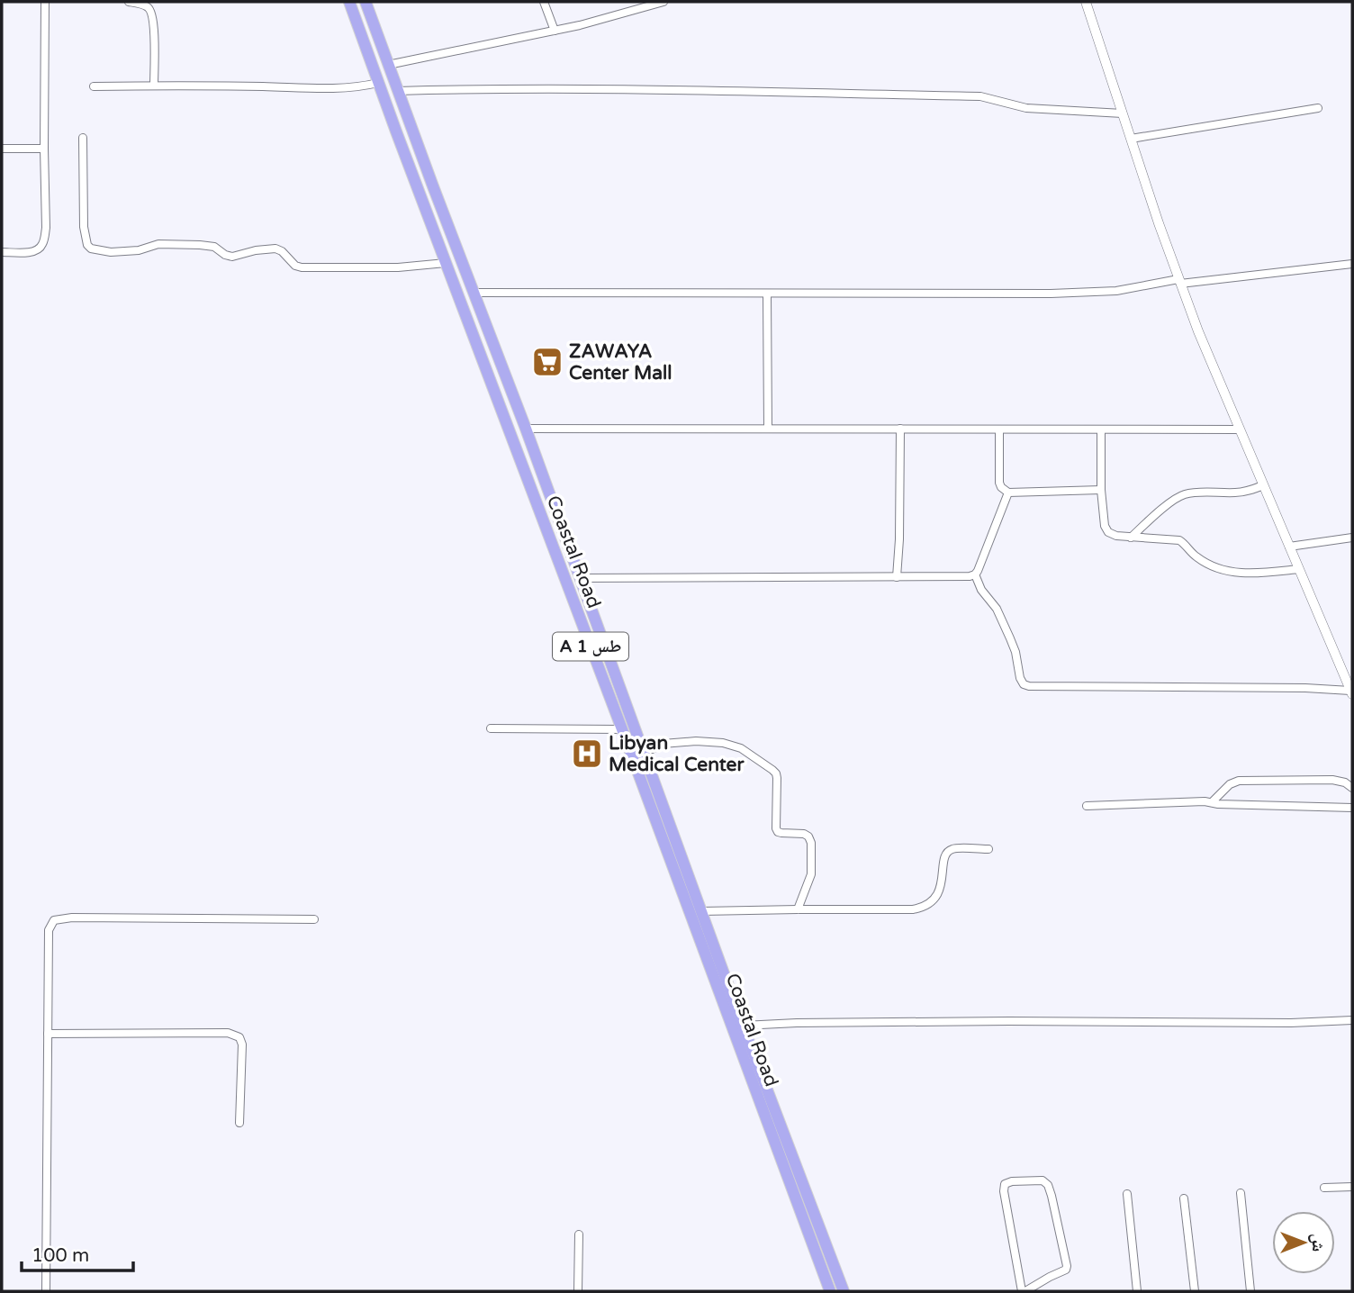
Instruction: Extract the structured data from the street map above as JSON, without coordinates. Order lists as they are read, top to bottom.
{
  "streets": {
    "highway": ["Coastal Road", "A 1 طس"]
  },
  "places": {
    "supermarket": ["ZAWAYA Center Mall"],
    "hospital": ["Libyan Medical Center"]
  },
  "scale_bar": "100 m",
  "north": "right"
}
